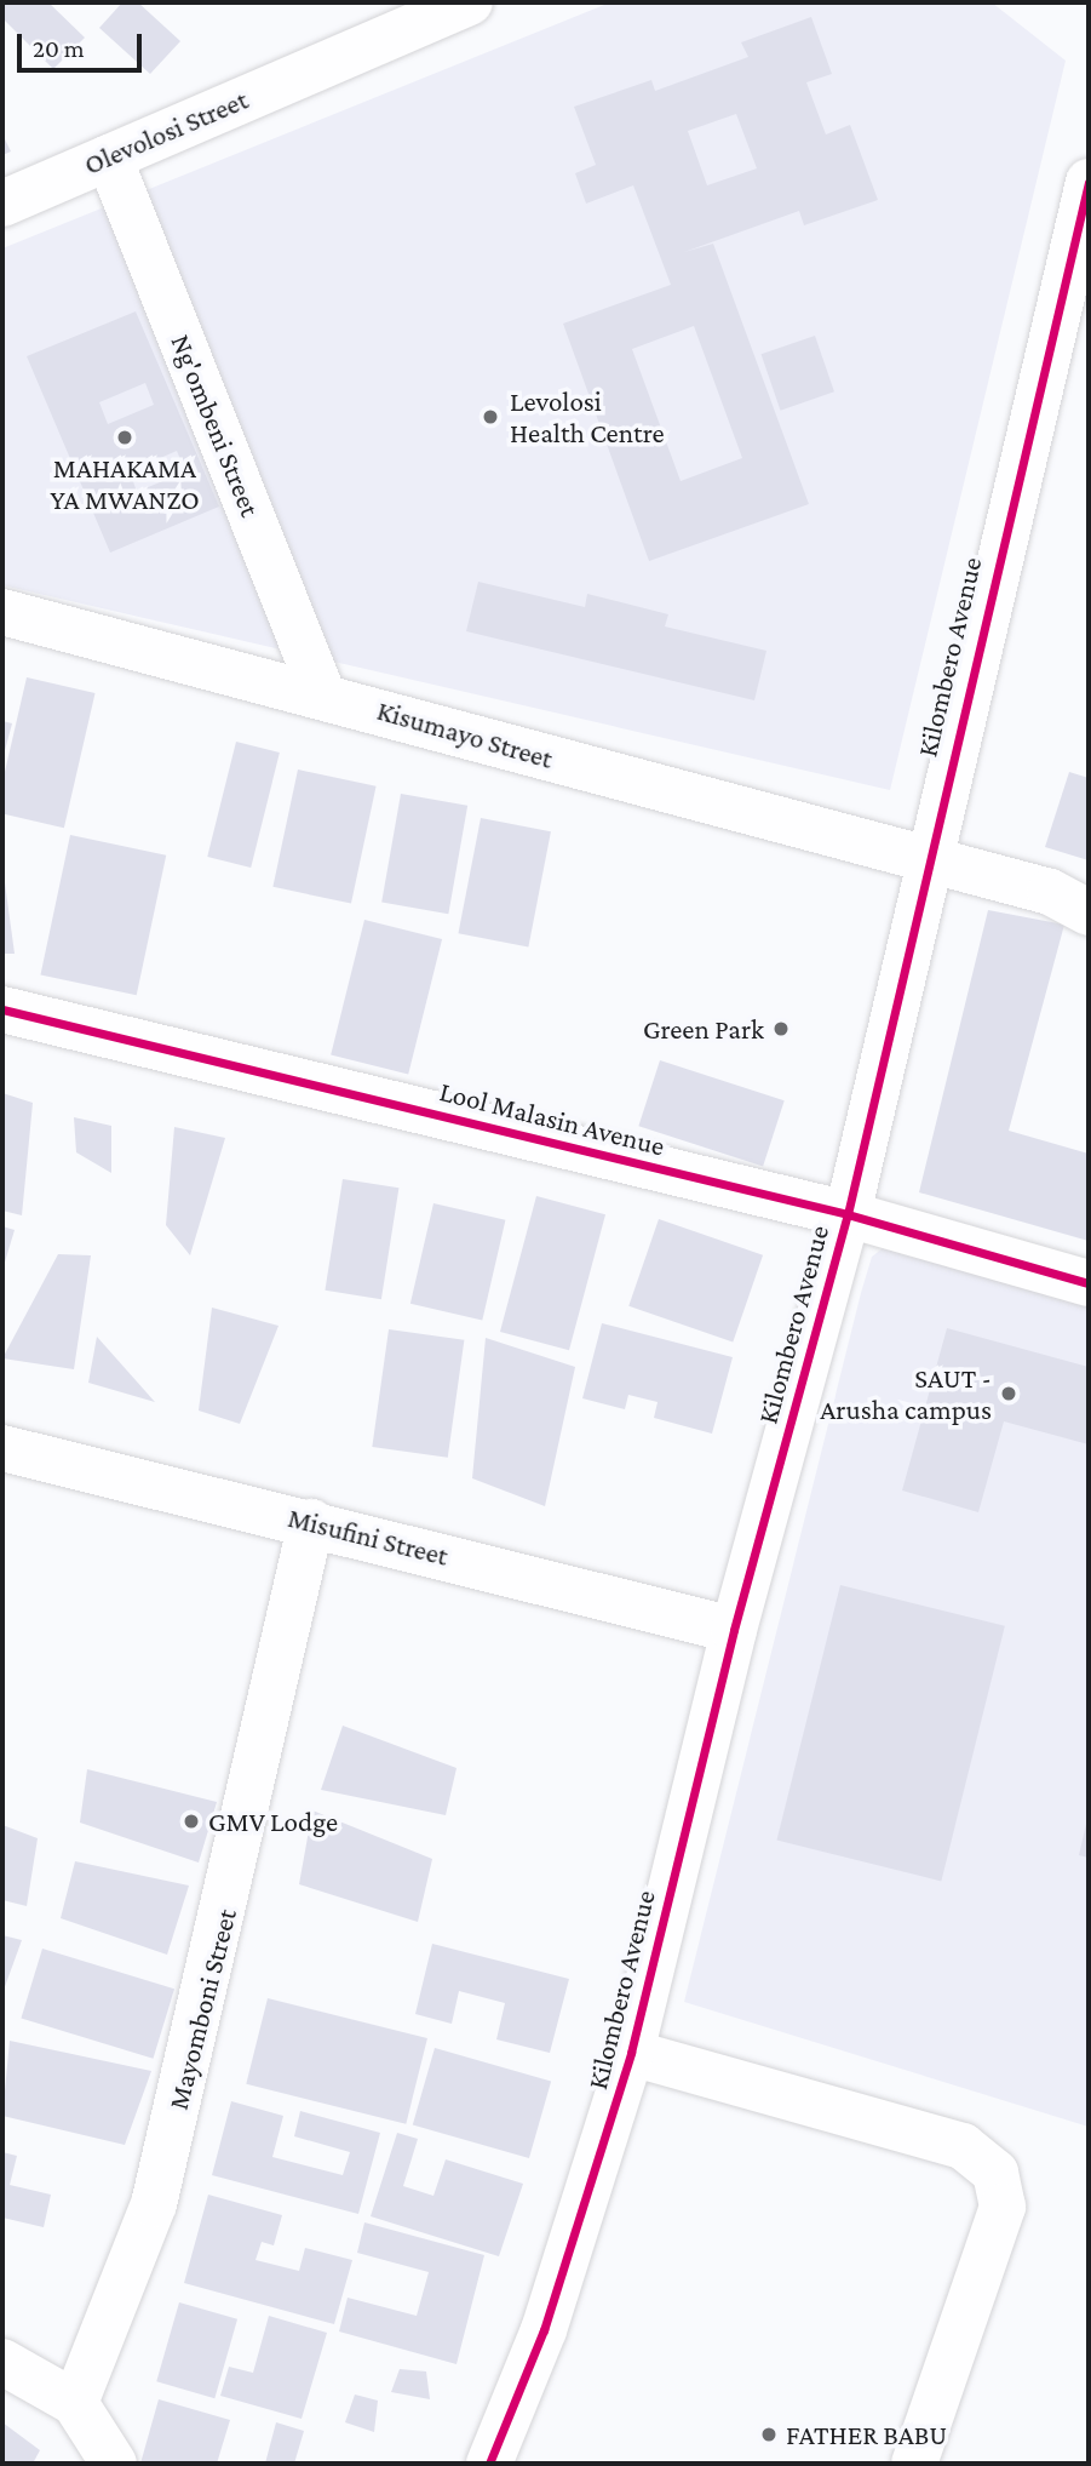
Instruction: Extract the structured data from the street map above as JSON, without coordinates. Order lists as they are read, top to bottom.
{
  "streets": {
    "street": [
      "Olevolosi Street",
      "Ng'ombeni Street",
      "Kilombero Avenue",
      "Kisumayo Street",
      "Lool Malasin Avenue",
      "Misufini Street",
      "Mayomboni Street"
    ]
  },
  "crossings": [
    ["Olevolosi Street", "Ng'ombeni Street"],
    ["Ng'ombeni Street", "Kisumayo Street"],
    ["Kilombero Avenue", "Kisumayo Street"],
    ["Kilombero Avenue", "Lool Malasin Avenue"],
    ["Kilombero Avenue", "Misufini Street"],
    ["Misufini Street", "Mayomboni Street"]
  ],
  "places": [
    "Levolosi Health Centre",
    "MAHAKAMA YA MWANZO",
    "Green Park",
    "SAUT - Arusha campus",
    "GMV Lodge",
    "FATHER BABU"
  ],
  "scale_bar": "20 m"
}
